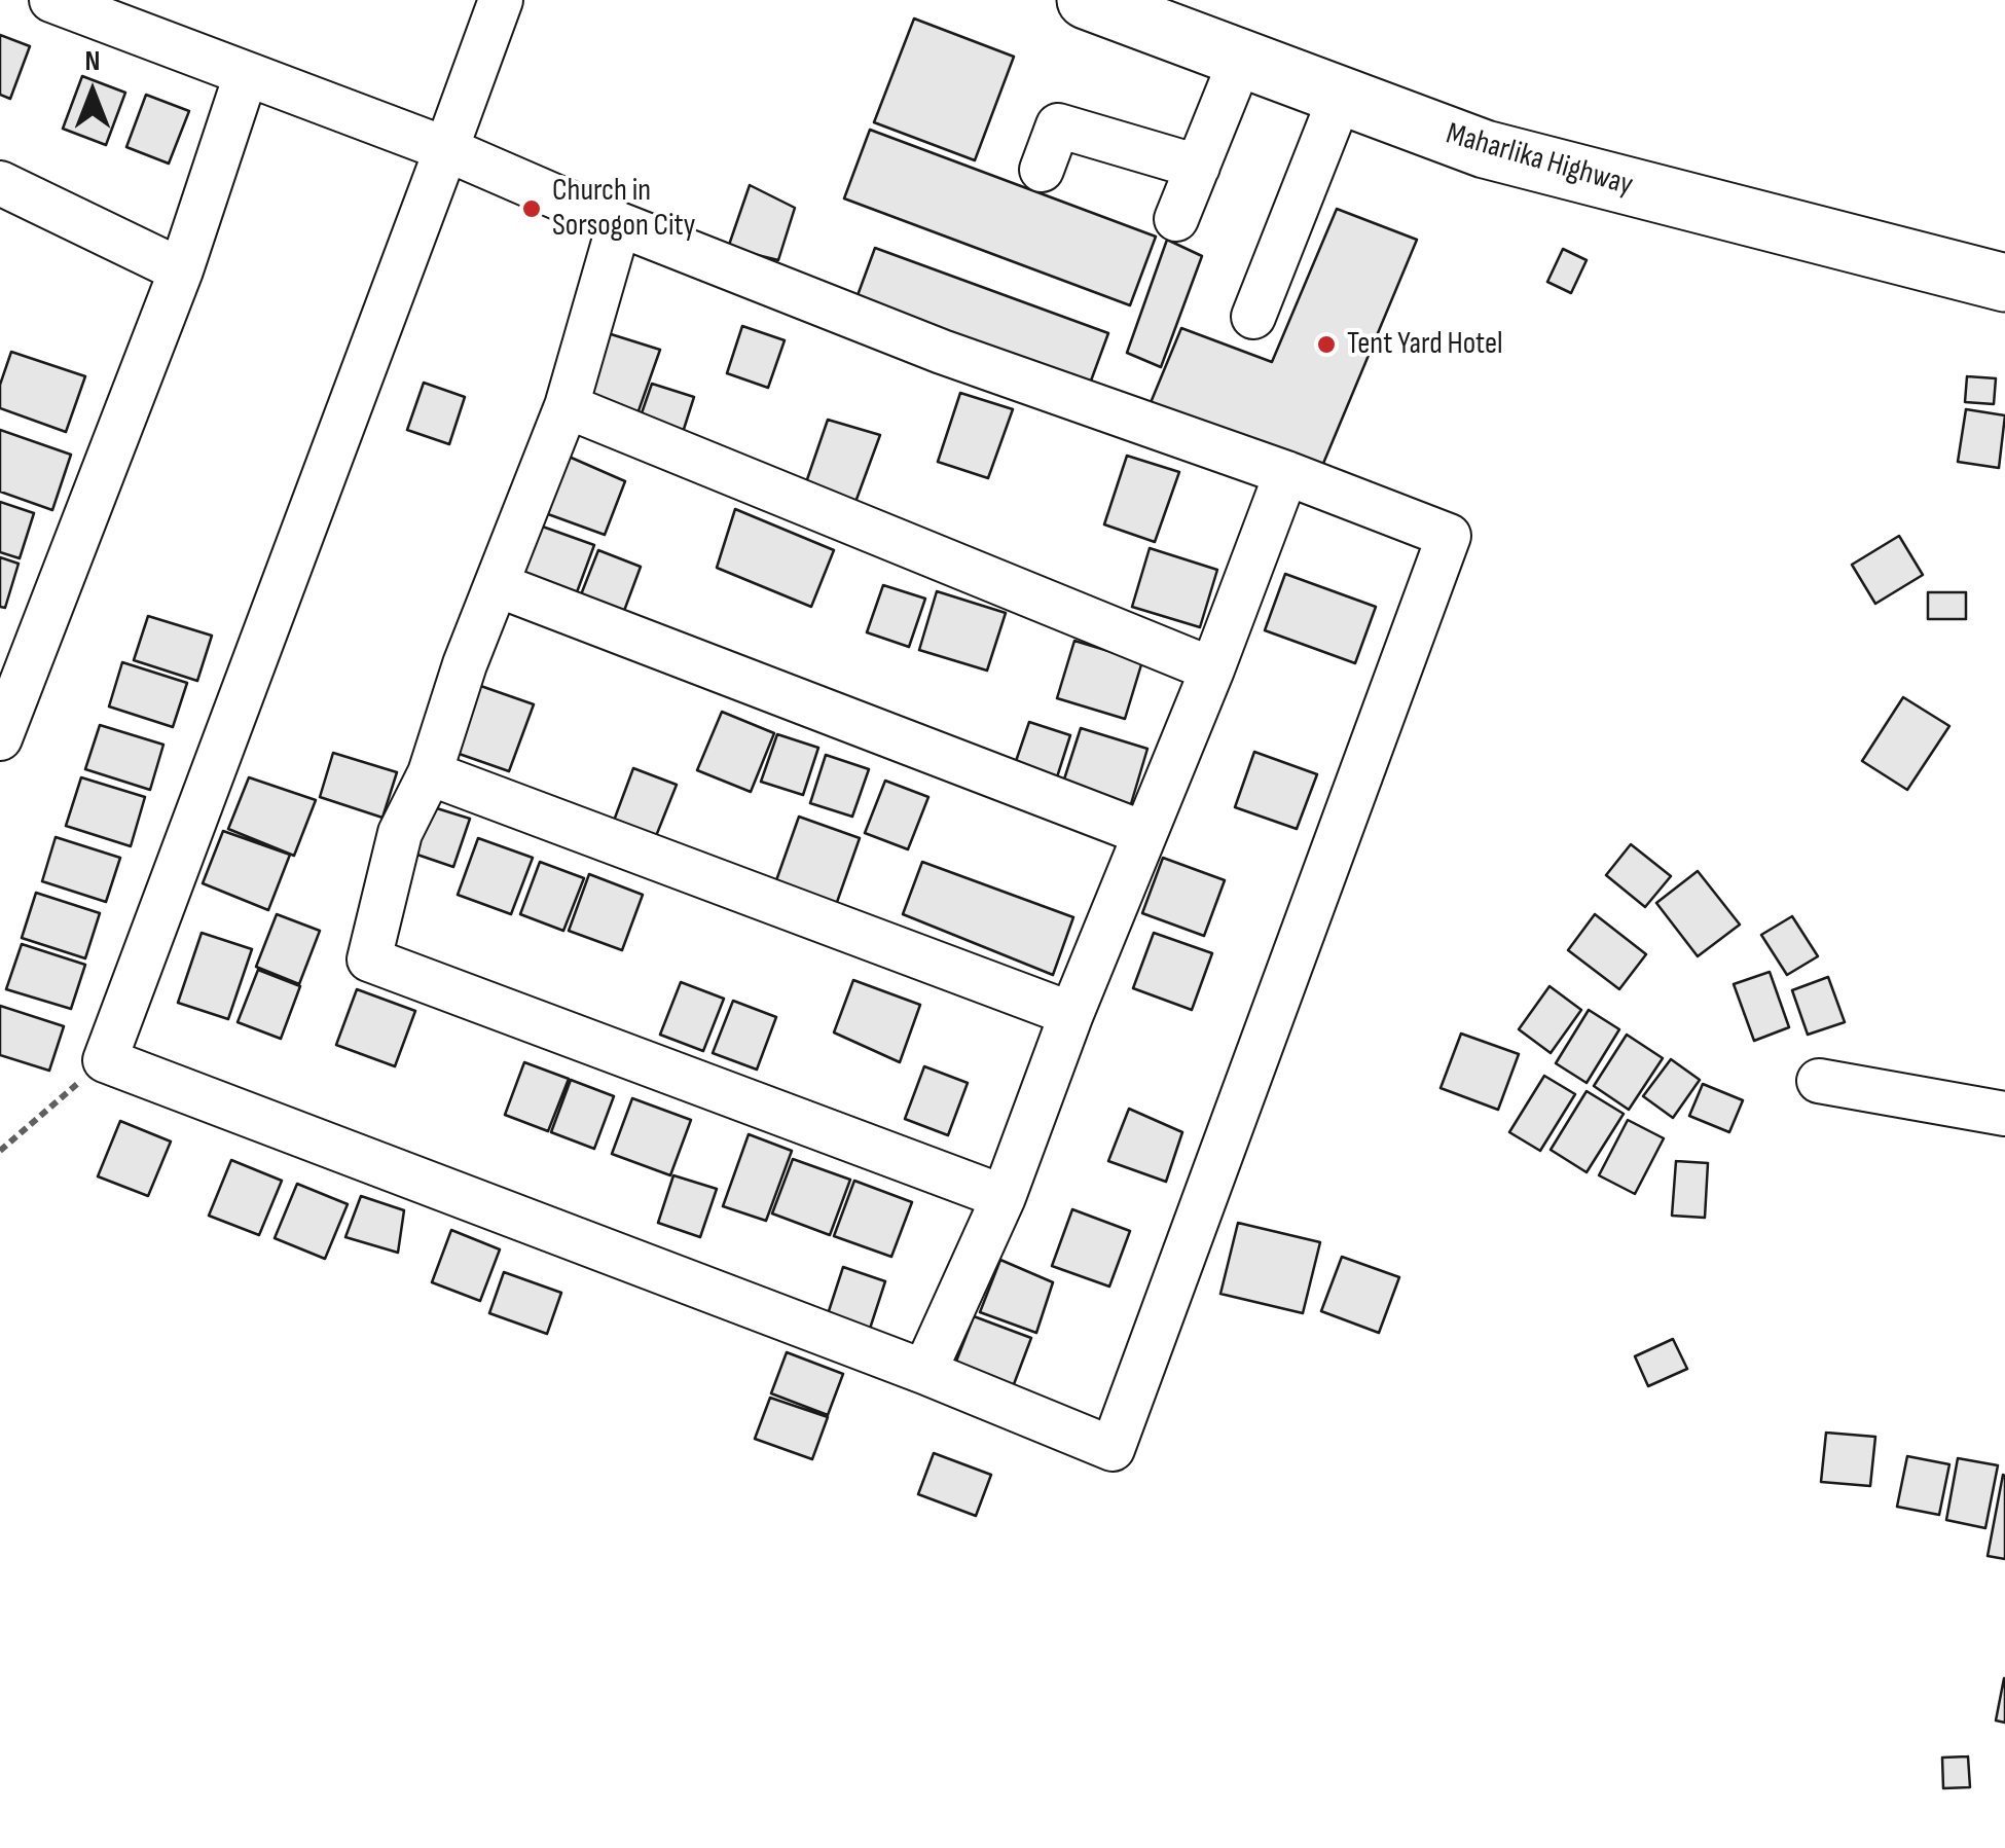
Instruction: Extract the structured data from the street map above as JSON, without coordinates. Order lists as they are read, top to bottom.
{
  "streets": {
    "highway": ["Maharlika Highway"]
  },
  "places": ["Church in Sorsogon City", "Tent Yard Hotel"],
  "north": "top"
}
